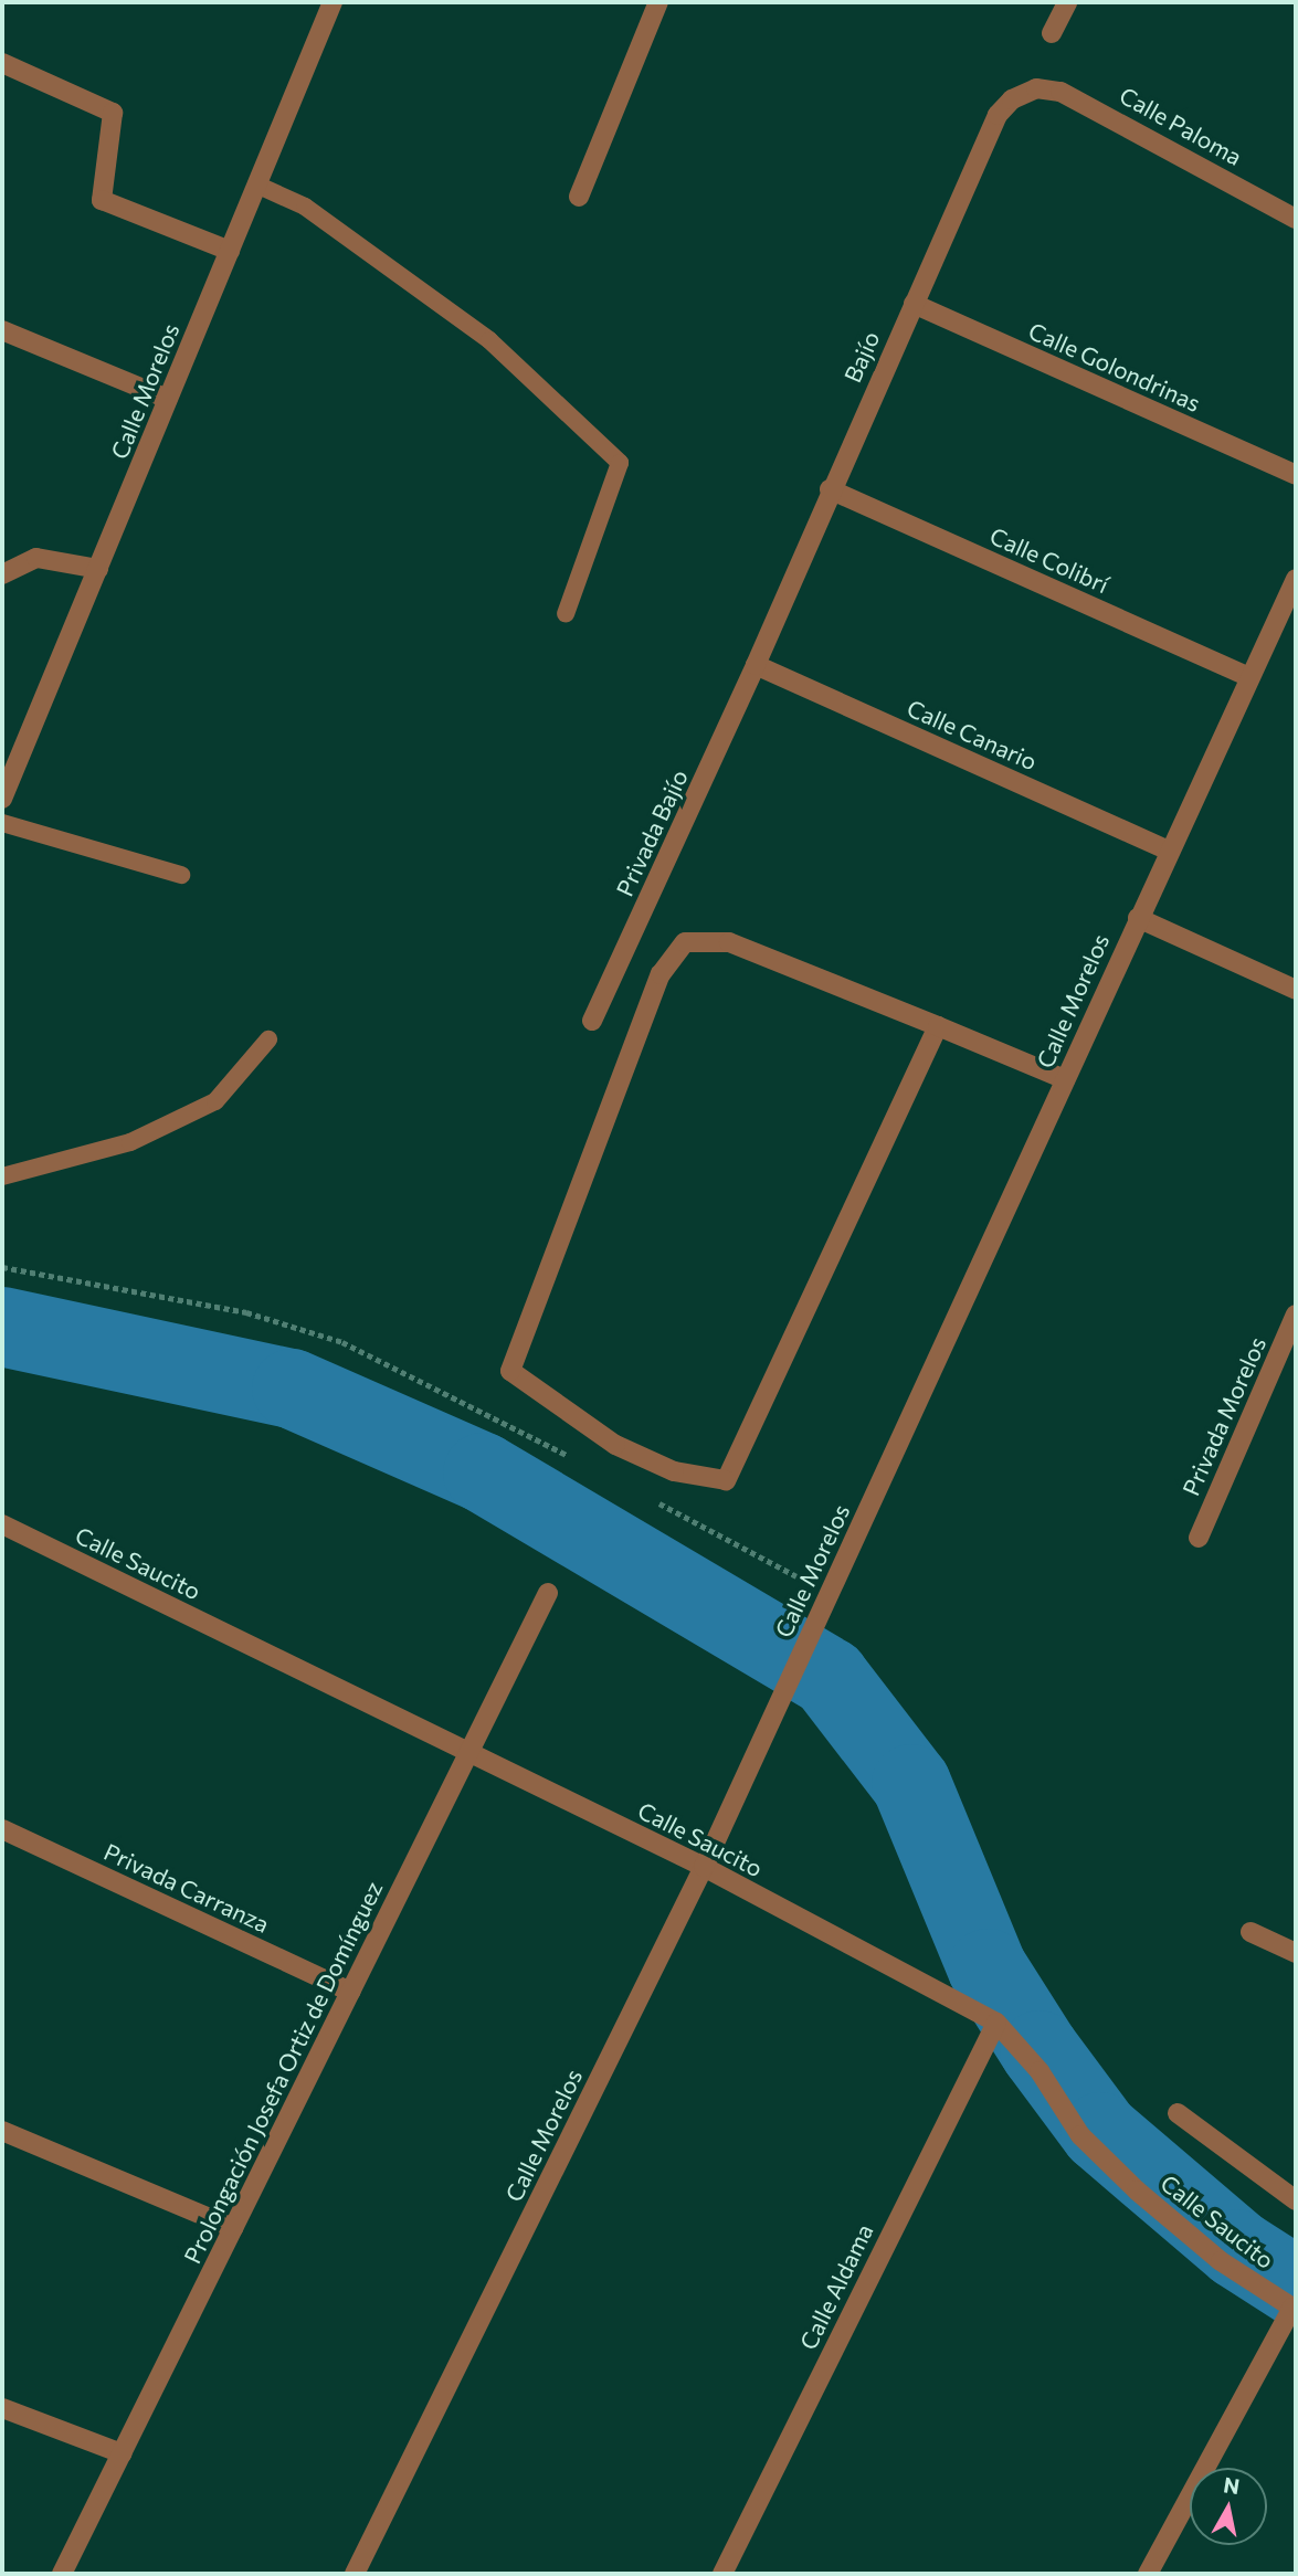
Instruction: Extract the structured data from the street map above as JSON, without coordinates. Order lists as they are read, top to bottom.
{
  "streets": {
    "street": [
      "Calle Paloma",
      "Bajío",
      "Calle Golondrinas",
      "Calle Morelos",
      "Calle Colibrí",
      "Calle Canario",
      "Privada Bajío",
      "Privada Morelos",
      "Calle Saucito",
      "Privada Carranza",
      "Prolongación Josefa Ortiz de Domínguez",
      "Calle Aldama"
    ]
  },
  "crossings": [
    ["Calle Paloma", "Bajío"],
    ["Bajío", "Calle Golondrinas"],
    ["Bajío", "Calle Colibrí"],
    ["Bajío", "Calle Canario"],
    ["Bajío", "Privada Bajío"],
    ["Calle Morelos", "Calle Colibrí"],
    ["Calle Morelos", "Calle Canario"],
    ["Calle Morelos", "Calle Saucito"],
    ["Calle Canario", "Privada Bajío"],
    ["Calle Saucito", "Prolongación Josefa Ortiz de Domínguez"],
    ["Calle Saucito", "Calle Aldama"],
    ["Privada Carranza", "Prolongación Josefa Ortiz de Domínguez"]
  ],
  "north": "top"
}
